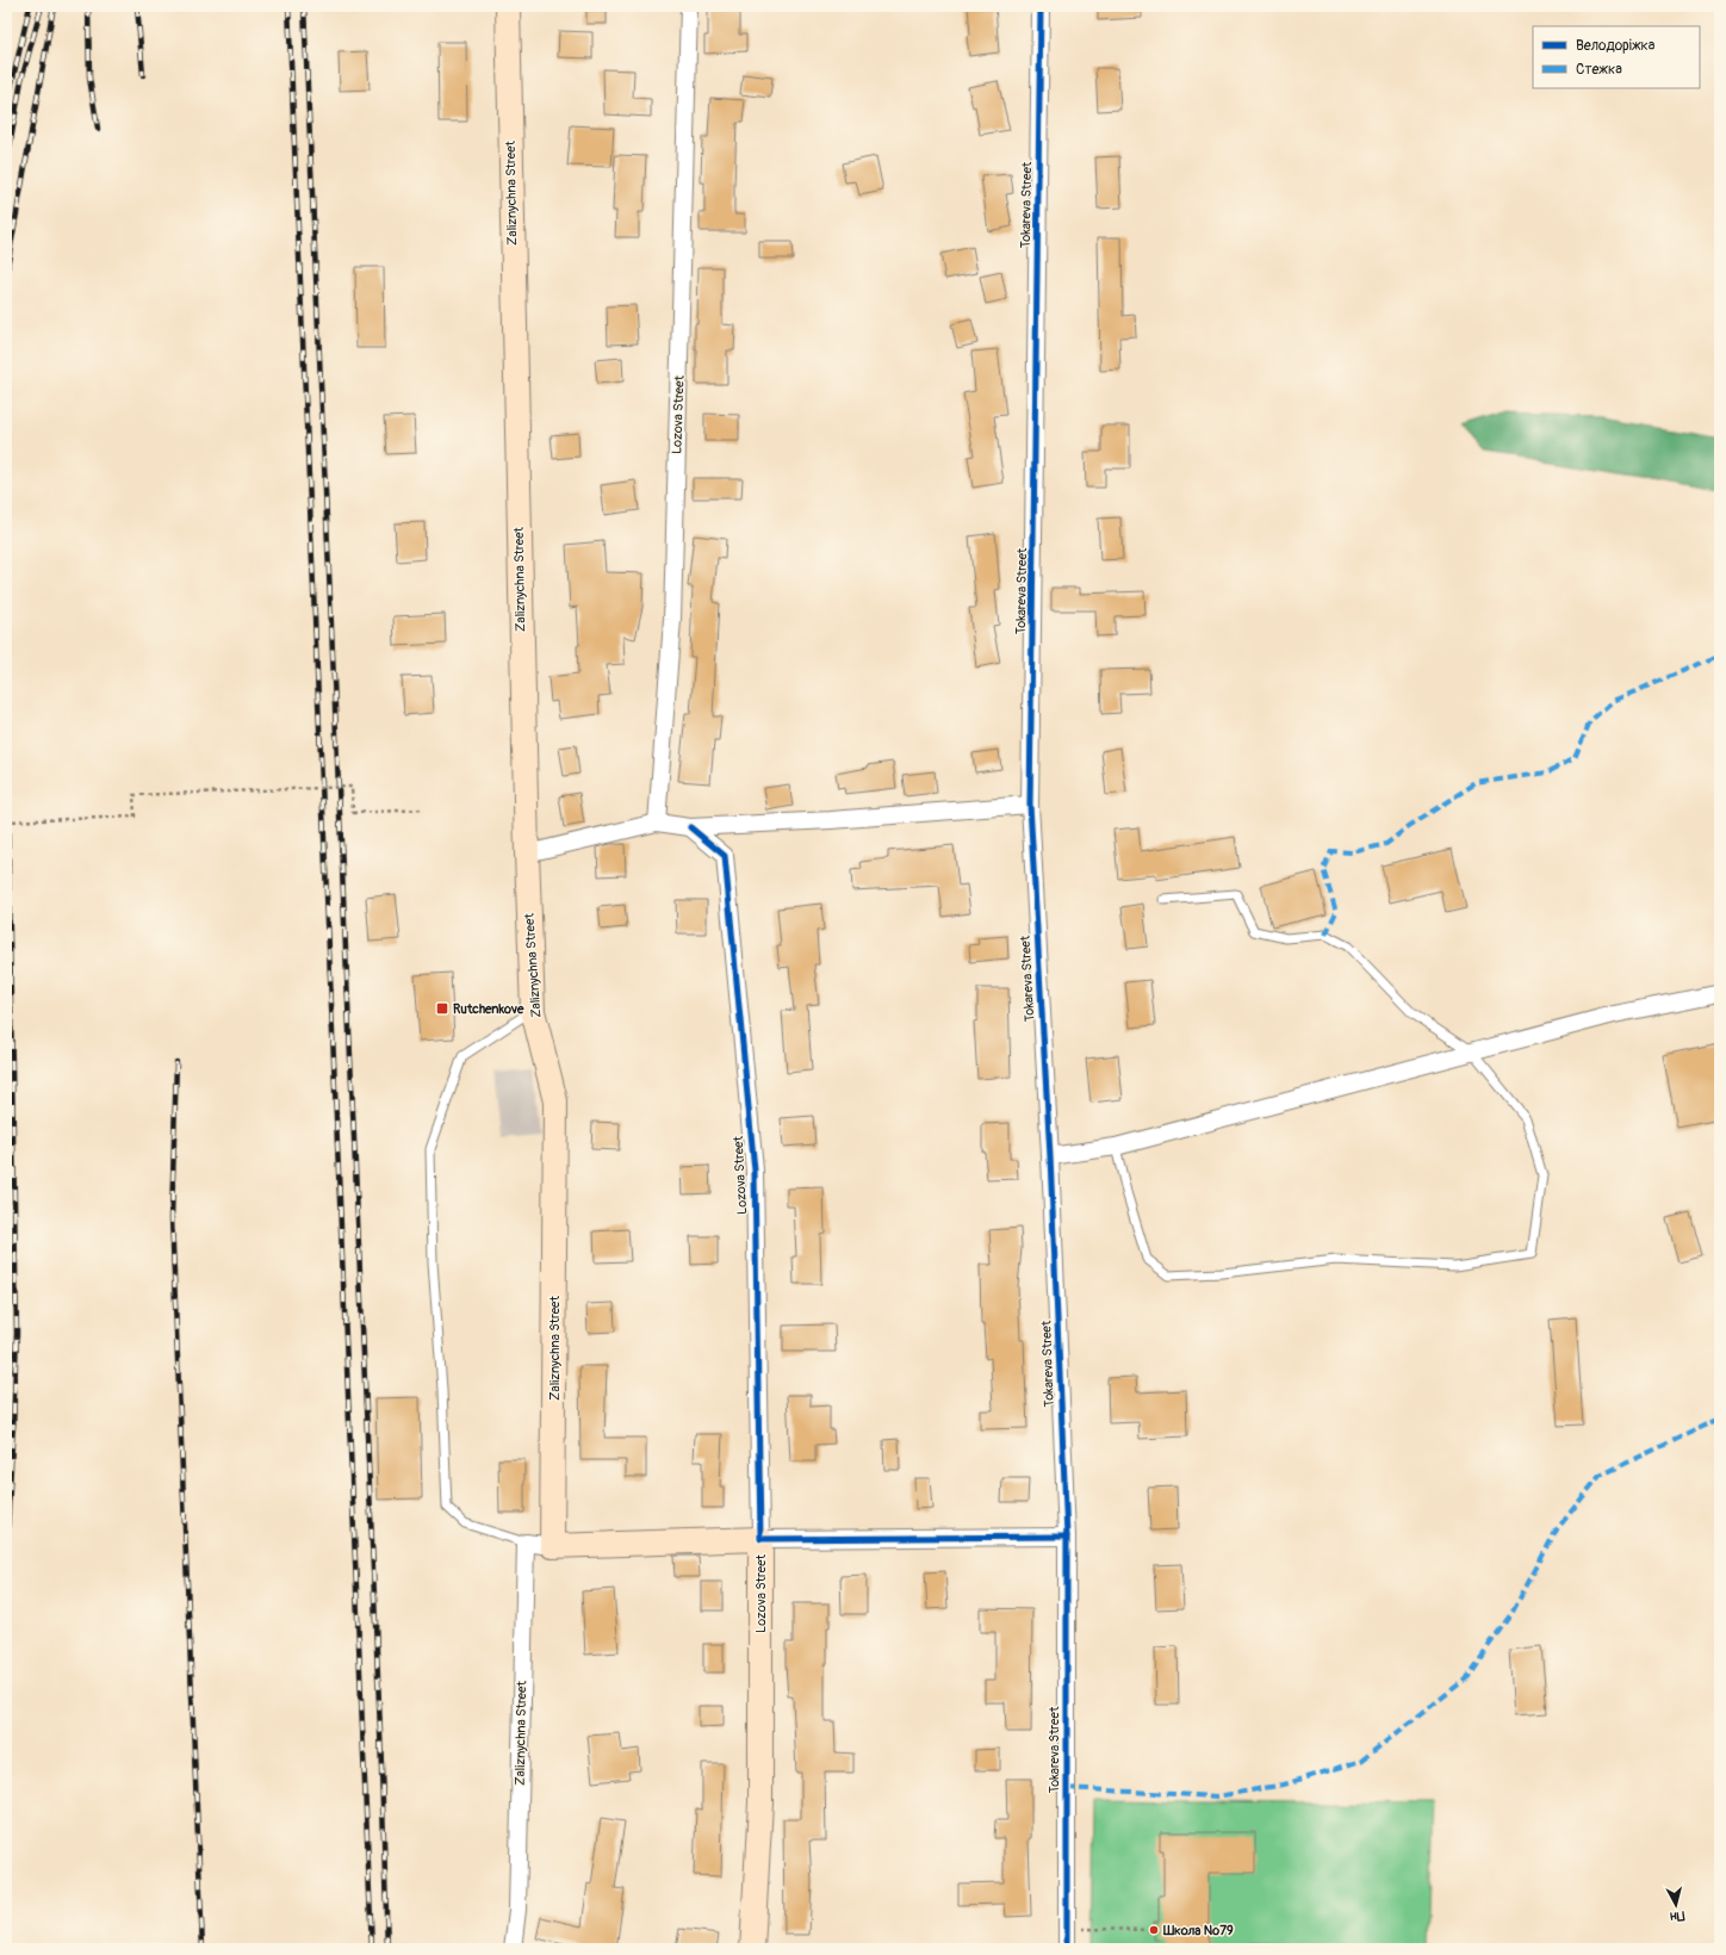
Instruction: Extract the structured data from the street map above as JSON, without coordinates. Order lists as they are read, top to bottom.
{
  "streets": {
    "main road": ["Zaliznychna Street", "Lozova Street"],
    "street": ["Tokareva Street"]
  },
  "places": {
    "transit": ["Rutchenkove"],
    "other": ["Школа №79"]
  },
  "legend": ["Велодоріжка", "Стежка"],
  "north": "bottom"
}
